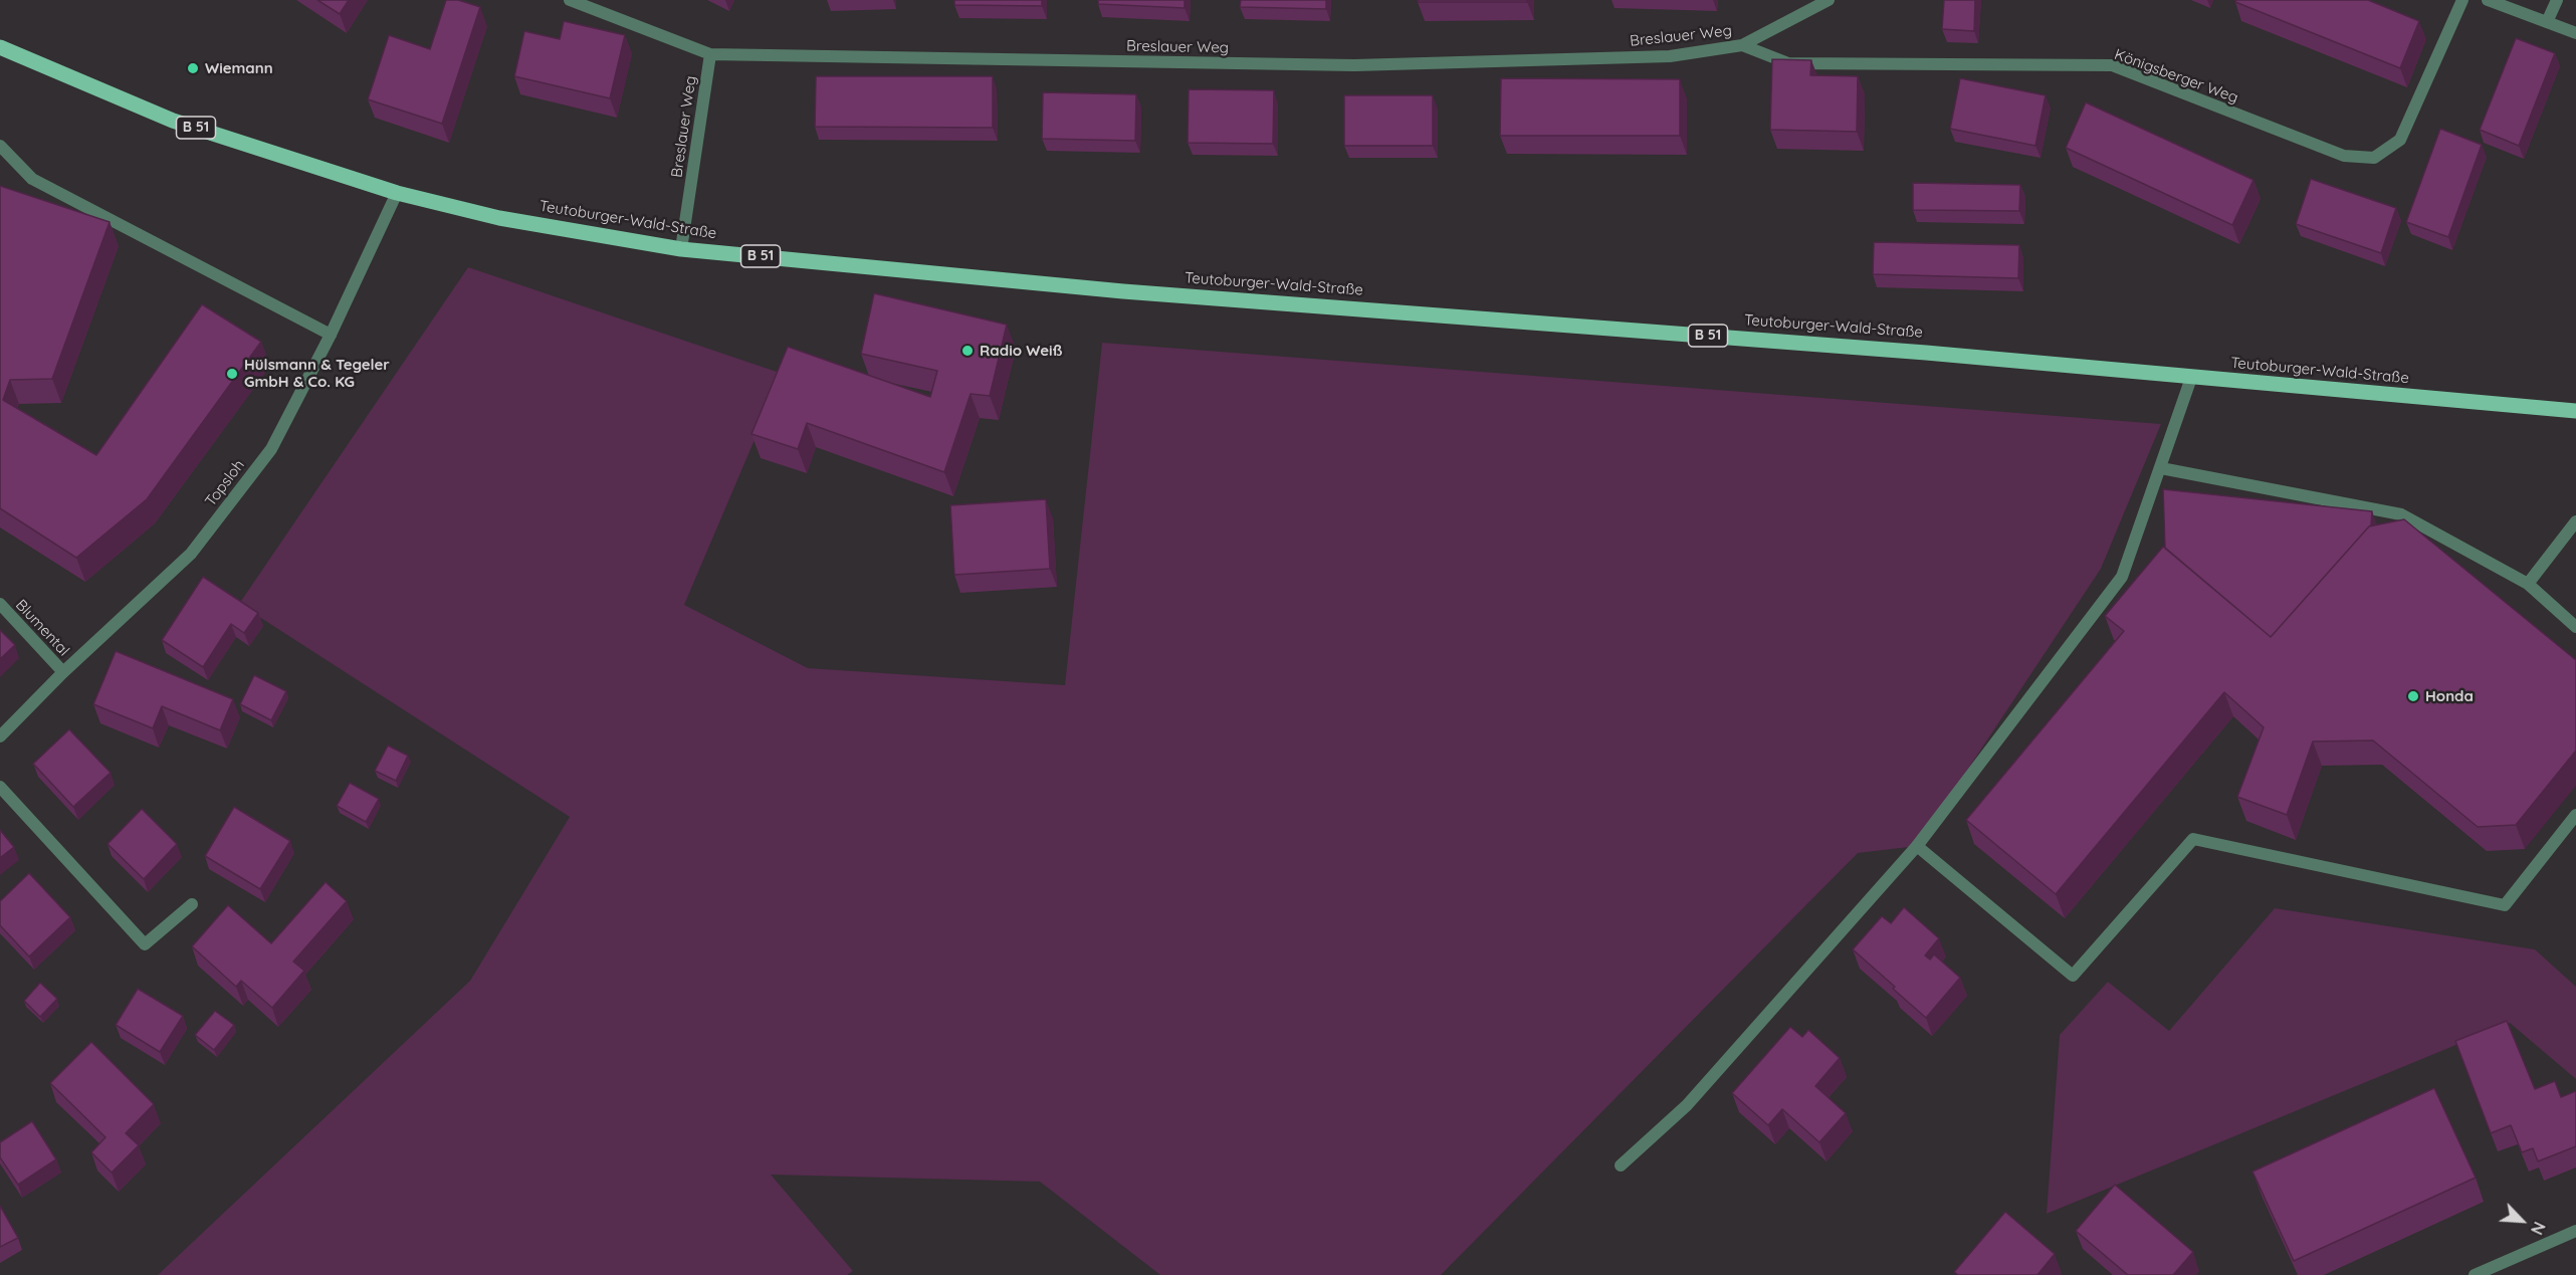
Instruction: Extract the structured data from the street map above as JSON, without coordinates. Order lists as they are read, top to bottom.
{
  "streets": {
    "main road": ["B 51", "Teutoburger-Wald-Straße"],
    "street": [
      "Breslauer Weg",
      "Königsberger Weg",
      "Topsloh",
      "Blumental"
    ]
  },
  "crossings": [
    ["Breslauer Weg", "Königsberger Weg"],
    ["Breslauer Weg", "Teutoburger-Wald-Straße"],
    ["Teutoburger-Wald-Straße", "Topsloh"],
    ["Topsloh", "Blumental"]
  ],
  "places": [
    "Wiemann",
    "Radio Weiß",
    "Hülsmann & Tegeler GmbH & Co. KG",
    "Honda"
  ],
  "north": "bottom right"
}
